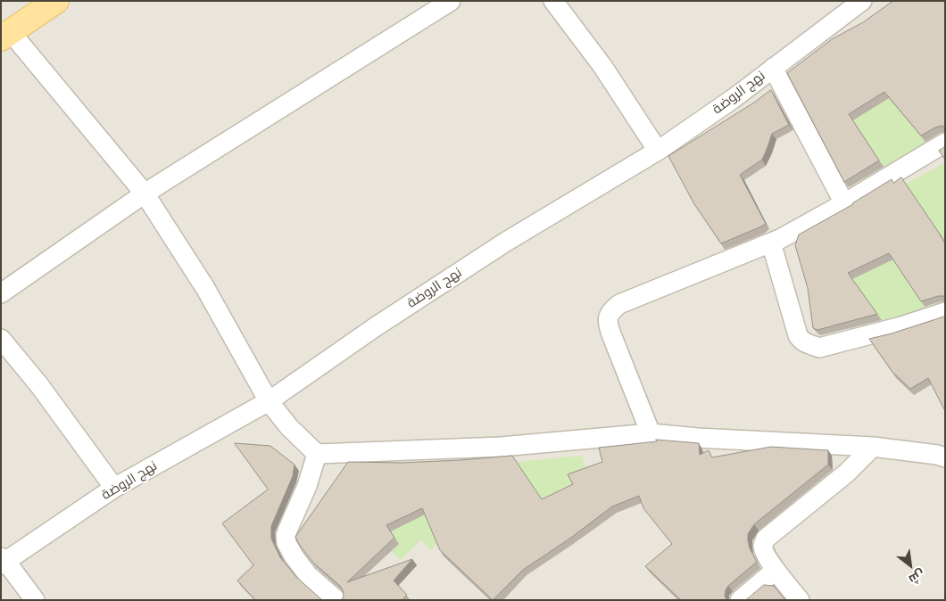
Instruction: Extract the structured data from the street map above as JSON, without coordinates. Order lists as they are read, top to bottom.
{
  "streets": {
    "street": ["نهج الروضة"]
  },
  "north": "bottom right"
}
